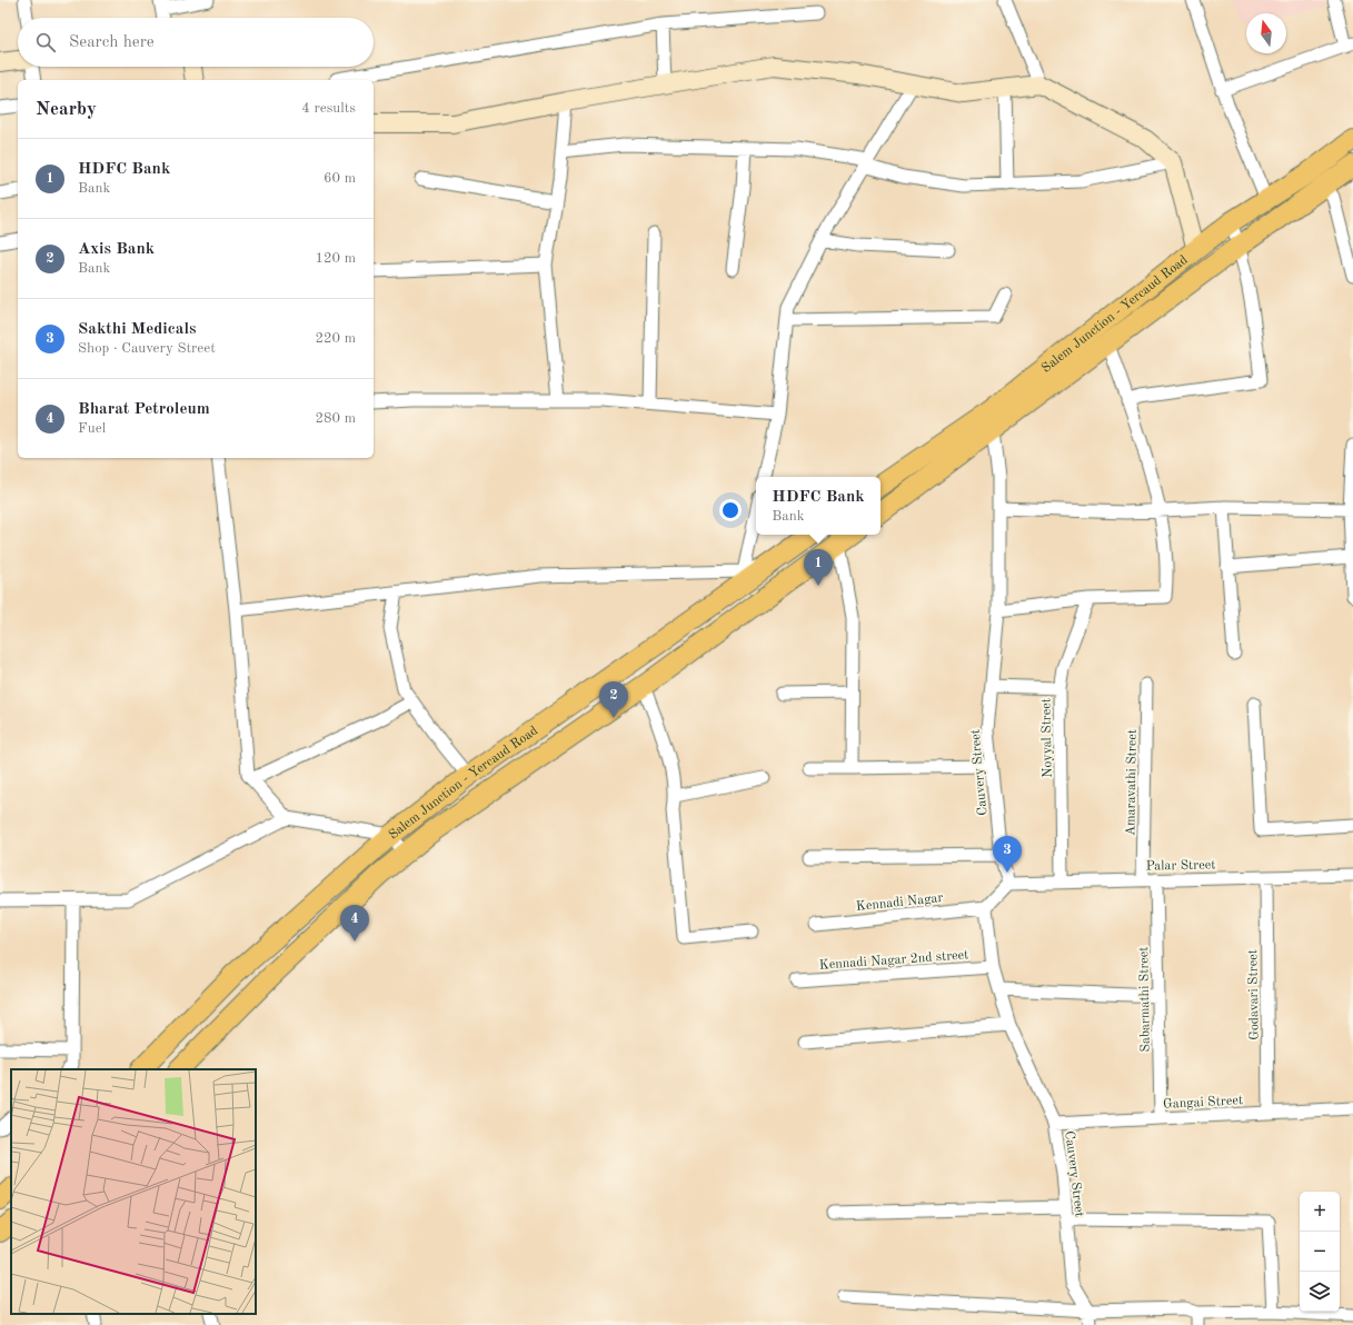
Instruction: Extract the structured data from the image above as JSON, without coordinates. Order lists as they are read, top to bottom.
{
  "streets": {
    "main road": ["Salem Junction - Yercaud Road"],
    "street": [
      "Noyyal Street",
      "Cauvery Street",
      "Amaravathi Street",
      "Palar Street",
      "Kennadi Nagar",
      "Kennadi Nagar 2nd street",
      "Godavari Street",
      "Sabarmathi Street",
      "Gangai Street"
    ]
  },
  "crossings": [
    ["Noyyal Street", "Palar Street"],
    ["Cauvery Street", "Palar Street"],
    ["Cauvery Street", "Kennadi Nagar"],
    ["Cauvery Street", "Kennadi Nagar 2nd street"],
    ["Cauvery Street", "Gangai Street"],
    ["Amaravathi Street", "Palar Street"],
    ["Amaravathi Street", "Sabarmathi Street"],
    ["Palar Street", "Godavari Street"],
    ["Palar Street", "Sabarmathi Street"],
    ["Godavari Street", "Gangai Street"],
    ["Sabarmathi Street", "Gangai Street"]
  ],
  "north": "top",
  "page": {
    "search": "Search here",
    "heading": ["Nearby", "4 results"],
    "list": [
      {
        "mark": "1",
        "name": "HDFC Bank",
        "note": "Bank",
        "value": "60 m"
      },
      {
        "mark": "2",
        "name": "Axis Bank",
        "note": "Bank",
        "value": "120 m"
      },
      {
        "mark": "3",
        "name": "Sakthi Medicals",
        "note": "Shop · Cauvery Street",
        "value": "220 m"
      },
      {
        "mark": "4",
        "name": "Bharat Petroleum",
        "note": "Fuel",
        "value": "280 m"
      }
    ],
    "popup": ["HDFC Bank", "Bank"],
    "pins": [
      "1",
      "2",
      "3",
      "4"
    ],
    "map_buttons": ["+", "−"]
  }
}
